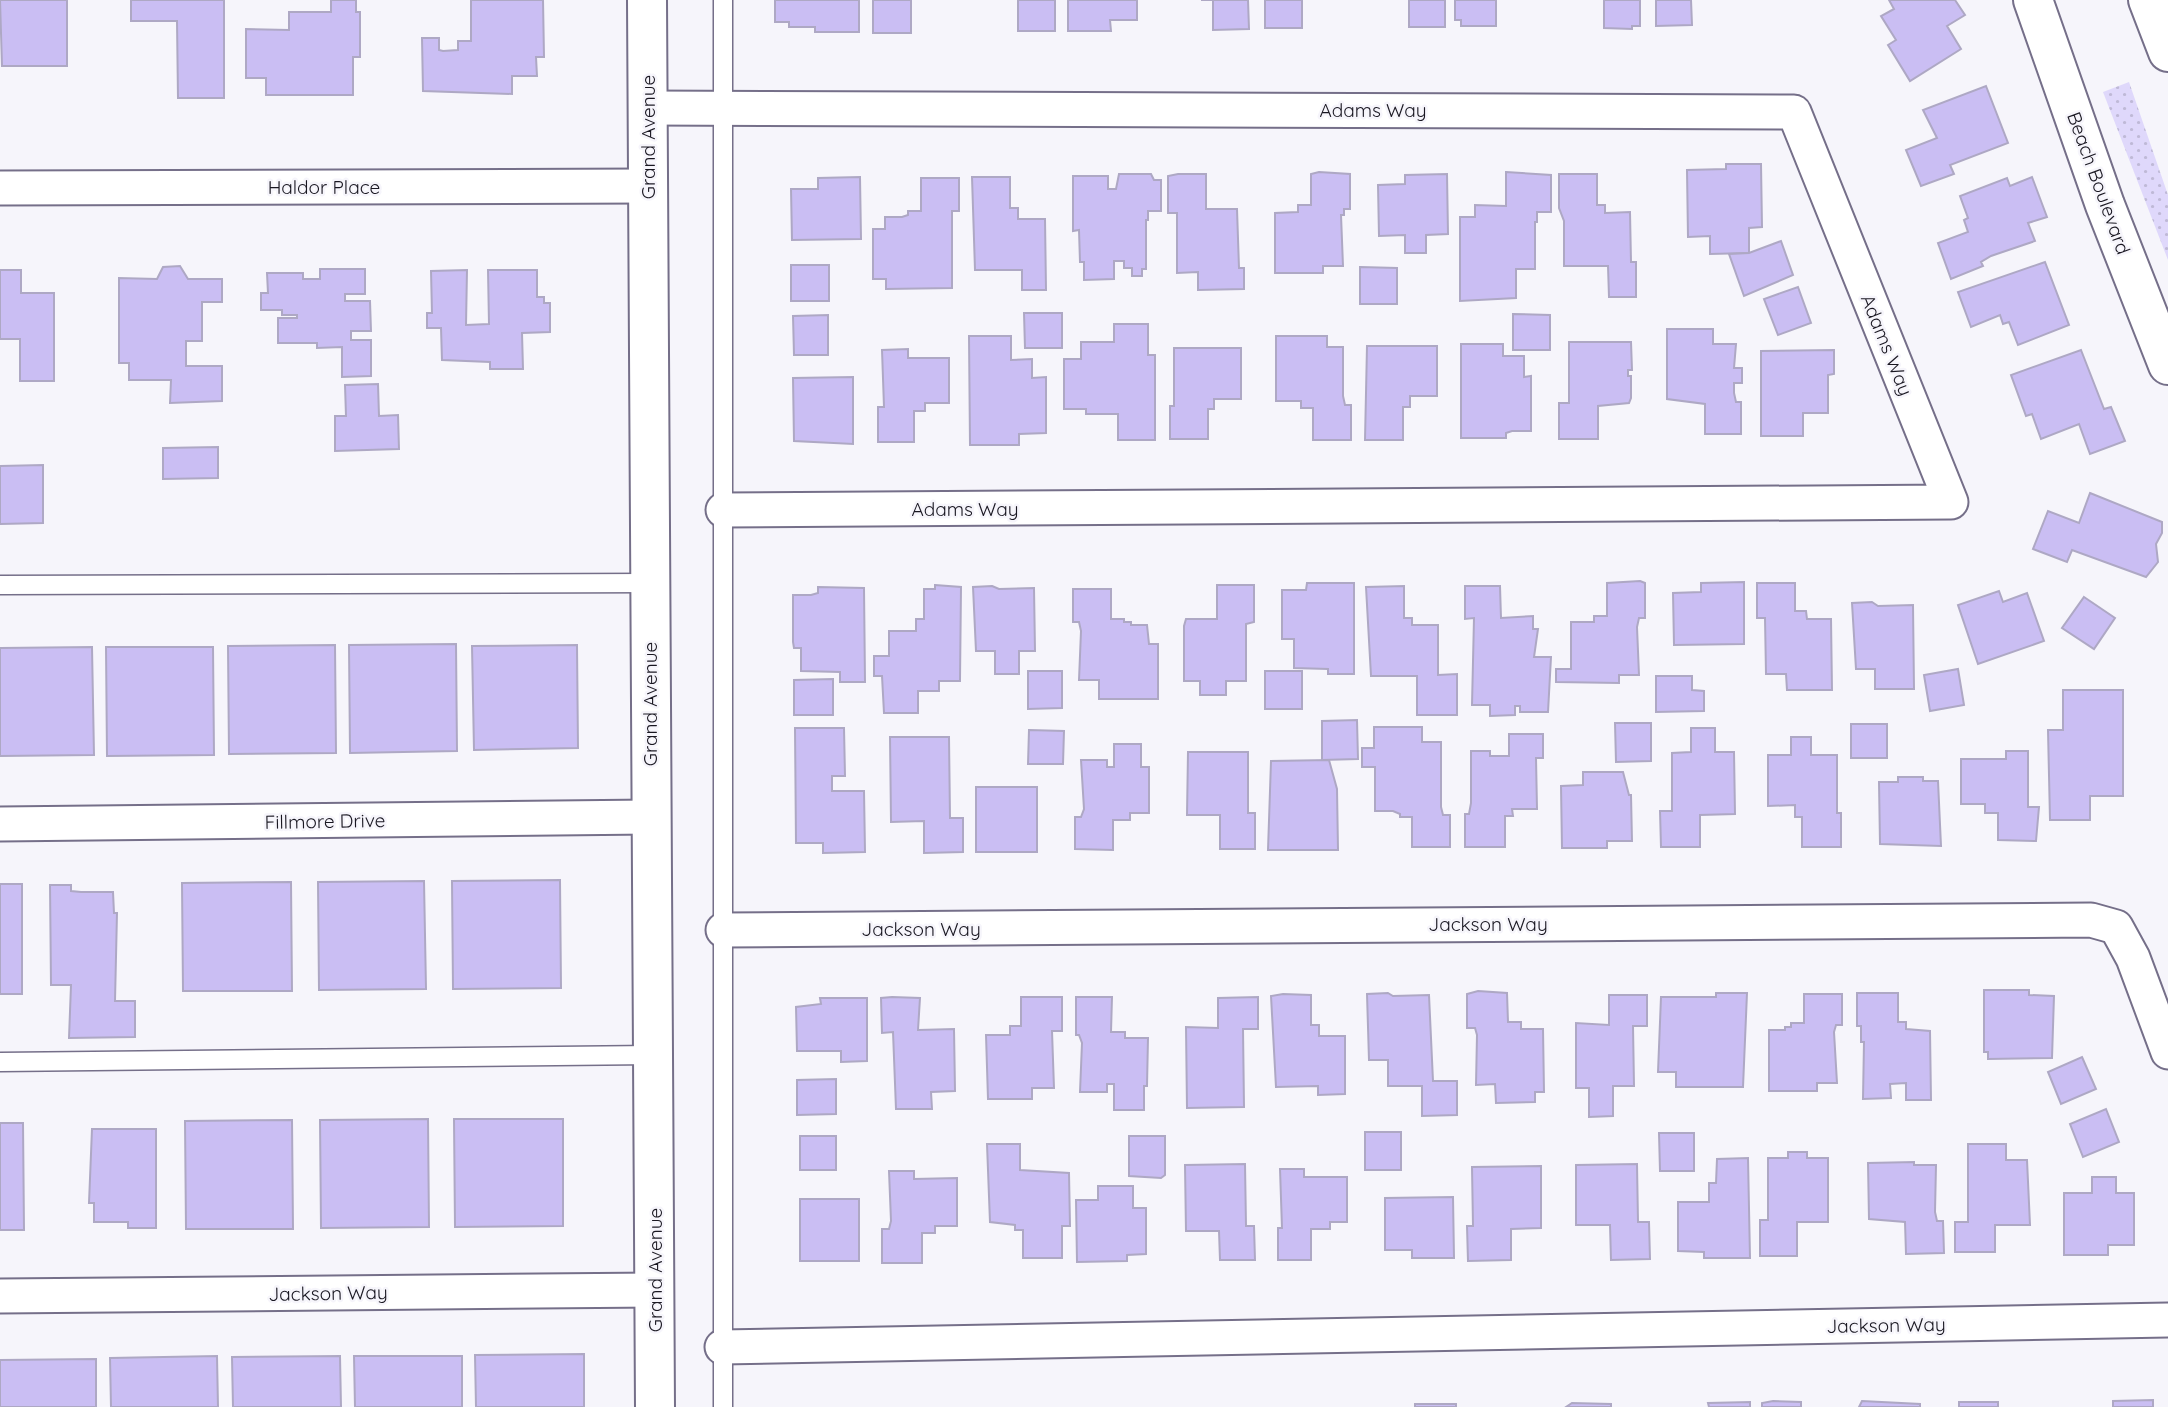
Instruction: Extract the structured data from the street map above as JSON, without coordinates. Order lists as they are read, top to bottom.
{
  "streets": {
    "street": [
      "Adams Way",
      "Grand Avenue",
      "Beach Boulevard",
      "Haldor Place",
      "Fillmore Drive",
      "Jackson Way"
    ]
  },
  "crossings": [
    ["Adams Way", "Grand Avenue"],
    ["Grand Avenue", "Haldor Place"],
    ["Grand Avenue", "Fillmore Drive"],
    ["Grand Avenue", "Jackson Way"]
  ]
}
